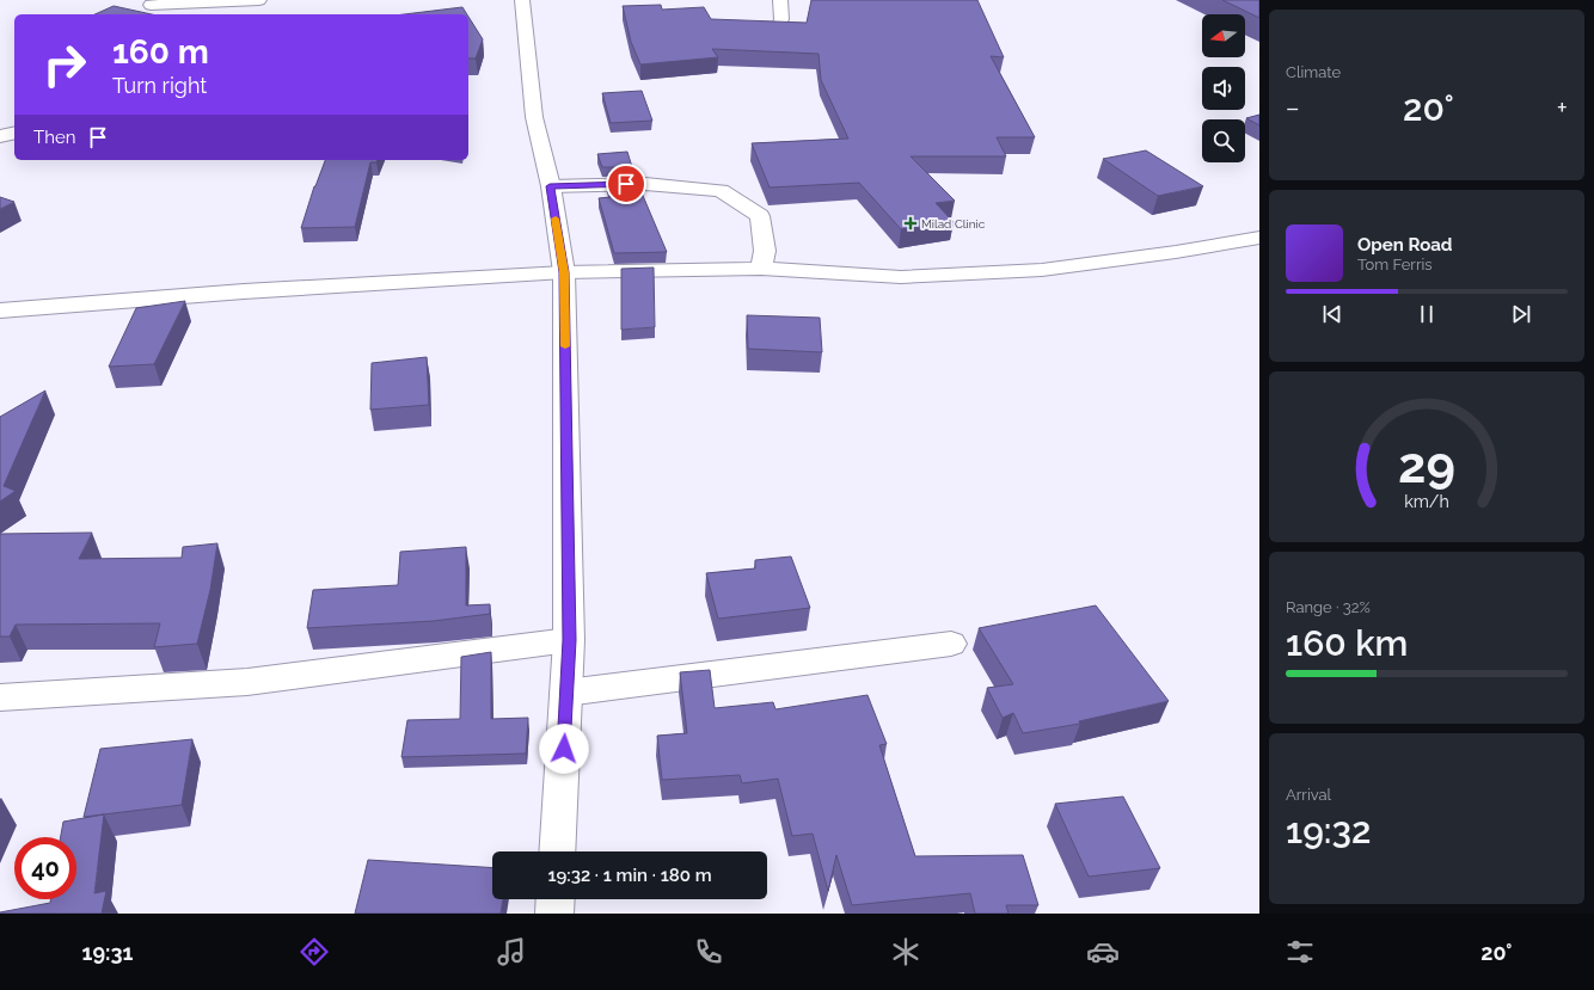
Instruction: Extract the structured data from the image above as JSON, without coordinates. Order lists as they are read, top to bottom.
{
  "places": {
    "health": ["Milad Clinic"]
  },
  "north": "left",
  "page": {
    "tile": [
      "Climate",
      ["Range · 32%", "160 km"],
      ["Arrival", "19:32"]
    ],
    "turn": ["160 m", "Turn right"],
    "heat": ["−", "20°", "+"],
    "then": "Then",
    "song": ["Open Road", "Tom Ferris"],
    "limit": "40",
    "trip": "19:32 · 1 min · 180 m",
    "tabs": ["19:31", "20°"],
    "gauge": ["29", "km/h"]
  }
}
